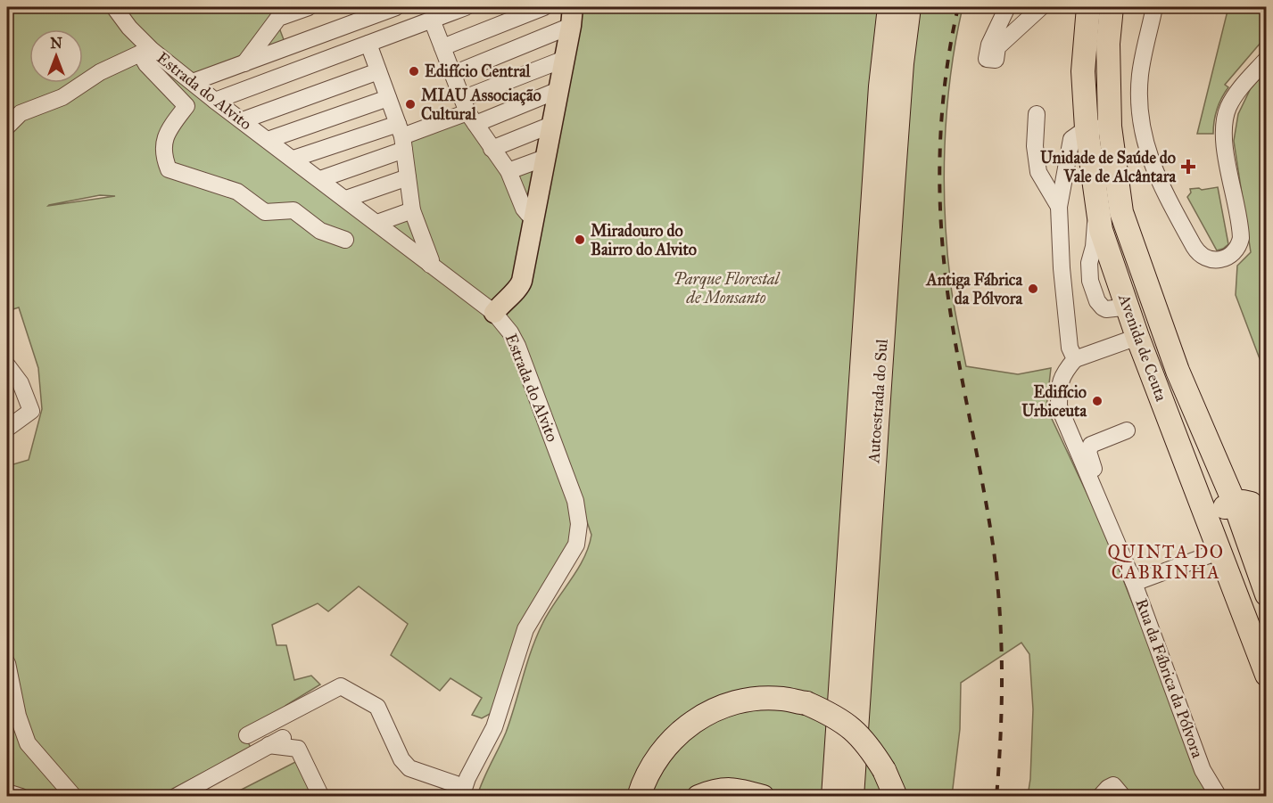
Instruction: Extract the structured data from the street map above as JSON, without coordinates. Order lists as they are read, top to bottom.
{
  "streets": {
    "highway": ["Avenida de Ceuta", "Autoestrada do Sul"],
    "street": ["Estrada do Alvito", "Rua da Fábrica da Pólvora"]
  },
  "districts": ["QUINTA DO CABRINHA"],
  "parks": ["Parque Florestal de Monsanto"],
  "places": {
    "other": [
      "Edifício Central",
      "MIAU Associação Cultural",
      "Miradouro do Bairro do Alvito",
      "Antiga Fábrica da Pólvora",
      "Edifício Urbiceuta"
    ],
    "health": ["Unidade de Saúde do Vale de Alcântara"]
  },
  "north": "top"
}
